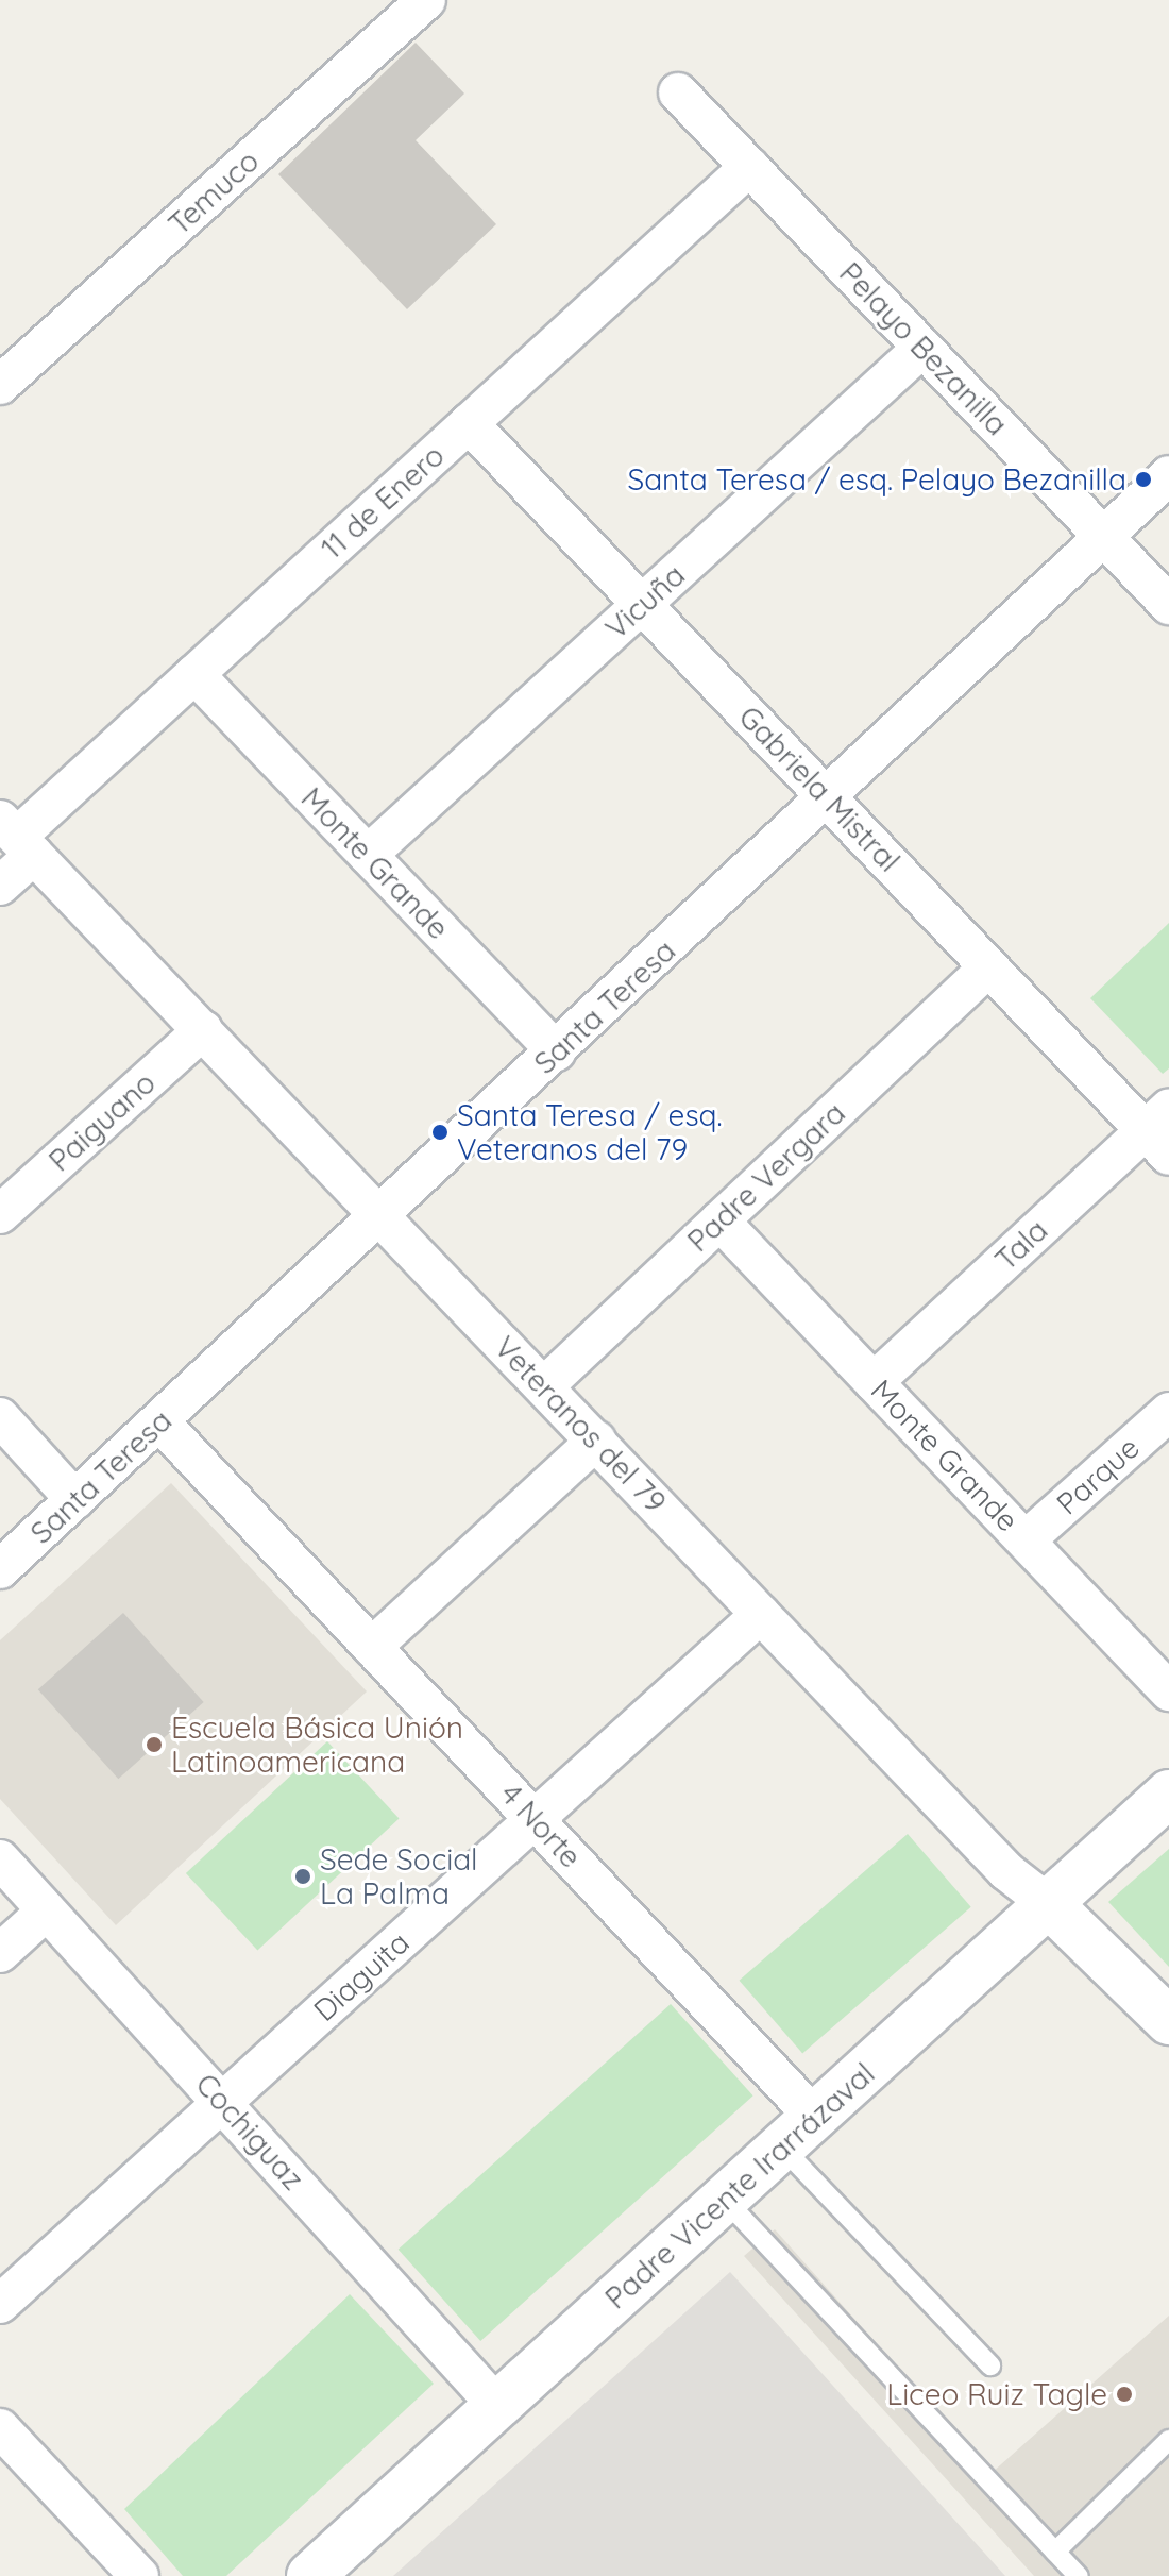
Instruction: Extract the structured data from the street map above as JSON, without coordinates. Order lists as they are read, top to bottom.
{
  "streets": {
    "street": [
      "Temuco",
      "Pelayo Bezanilla",
      "11 de Enero",
      "Vicuña",
      "Gabriela Mistral",
      "Monte Grande",
      "Santa Teresa",
      "Paiguano",
      "Padre Vergara",
      "Tala",
      "Veteranos del 79",
      "Parque",
      "4 Norte",
      "Diaguita",
      "Cochiguaz",
      "Padre Vicente Irarrázaval"
    ]
  },
  "crossings": [
    ["Pelayo Bezanilla", "11 de Enero"],
    ["Pelayo Bezanilla", "Vicuña"],
    ["Pelayo Bezanilla", "Santa Teresa"],
    ["11 de Enero", "Gabriela Mistral"],
    ["11 de Enero", "Monte Grande"],
    ["11 de Enero", "Veteranos del 79"],
    ["Vicuña", "Gabriela Mistral"],
    ["Vicuña", "Monte Grande"],
    ["Gabriela Mistral", "Santa Teresa"],
    ["Gabriela Mistral", "Padre Vergara"],
    ["Gabriela Mistral", "Tala"],
    ["Monte Grande", "Santa Teresa"],
    ["Monte Grande", "Padre Vergara"],
    ["Monte Grande", "Tala"],
    ["Monte Grande", "Parque"],
    ["Santa Teresa", "Veteranos del 79"],
    ["Santa Teresa", "4 Norte"],
    ["Paiguano", "Veteranos del 79"],
    ["Padre Vergara", "Veteranos del 79"],
    ["Veteranos del 79", "Diaguita"],
    ["Veteranos del 79", "Padre Vicente Irarrázaval"],
    ["4 Norte", "Diaguita"],
    ["4 Norte", "Padre Vicente Irarrázaval"],
    ["Diaguita", "Cochiguaz"],
    ["Cochiguaz", "Padre Vicente Irarrázaval"]
  ],
  "places": [
    "Santa Teresa / esq. Pelayo Bezanilla",
    "Santa Teresa / esq. Veteranos del 79",
    "Escuela Básica Unión Latinoamericana",
    "Sede Social La Palma",
    "Liceo Ruiz Tagle"
  ]
}
